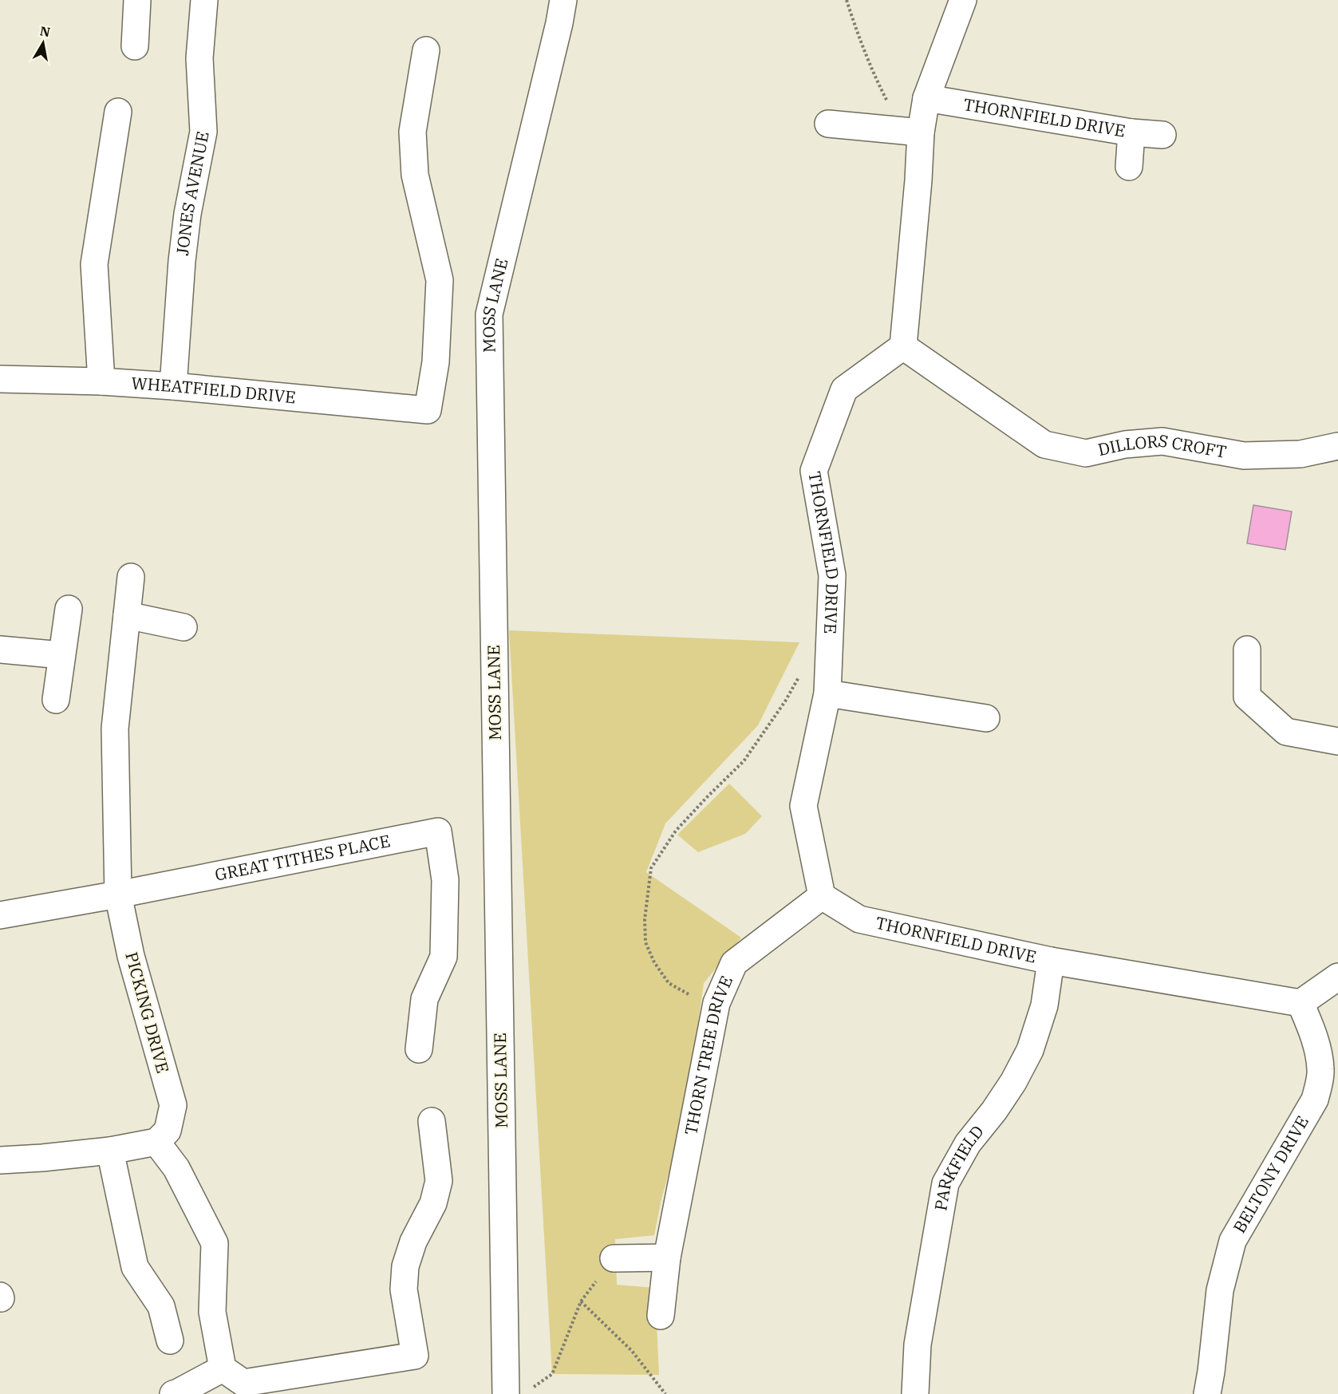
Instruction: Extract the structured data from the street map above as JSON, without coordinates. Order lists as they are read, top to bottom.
{
  "streets": {
    "street": [
      "THORNFIELD DRIVE",
      "JONES AVENUE",
      "MOSS LANE",
      "WHEATFIELD DRIVE",
      "DILLORS CROFT",
      "GREAT TITHES PLACE",
      "PICKING DRIVE",
      "THORN TREE DRIVE",
      "PARKFIELD",
      "BELTONY DRIVE"
    ]
  },
  "crossings": [
    ["THORNFIELD DRIVE", "DILLORS CROFT"],
    ["THORNFIELD DRIVE", "THORN TREE DRIVE"],
    ["THORNFIELD DRIVE", "PARKFIELD"],
    ["THORNFIELD DRIVE", "BELTONY DRIVE"],
    ["JONES AVENUE", "WHEATFIELD DRIVE"],
    ["GREAT TITHES PLACE", "PICKING DRIVE"]
  ],
  "north": "top"
}
